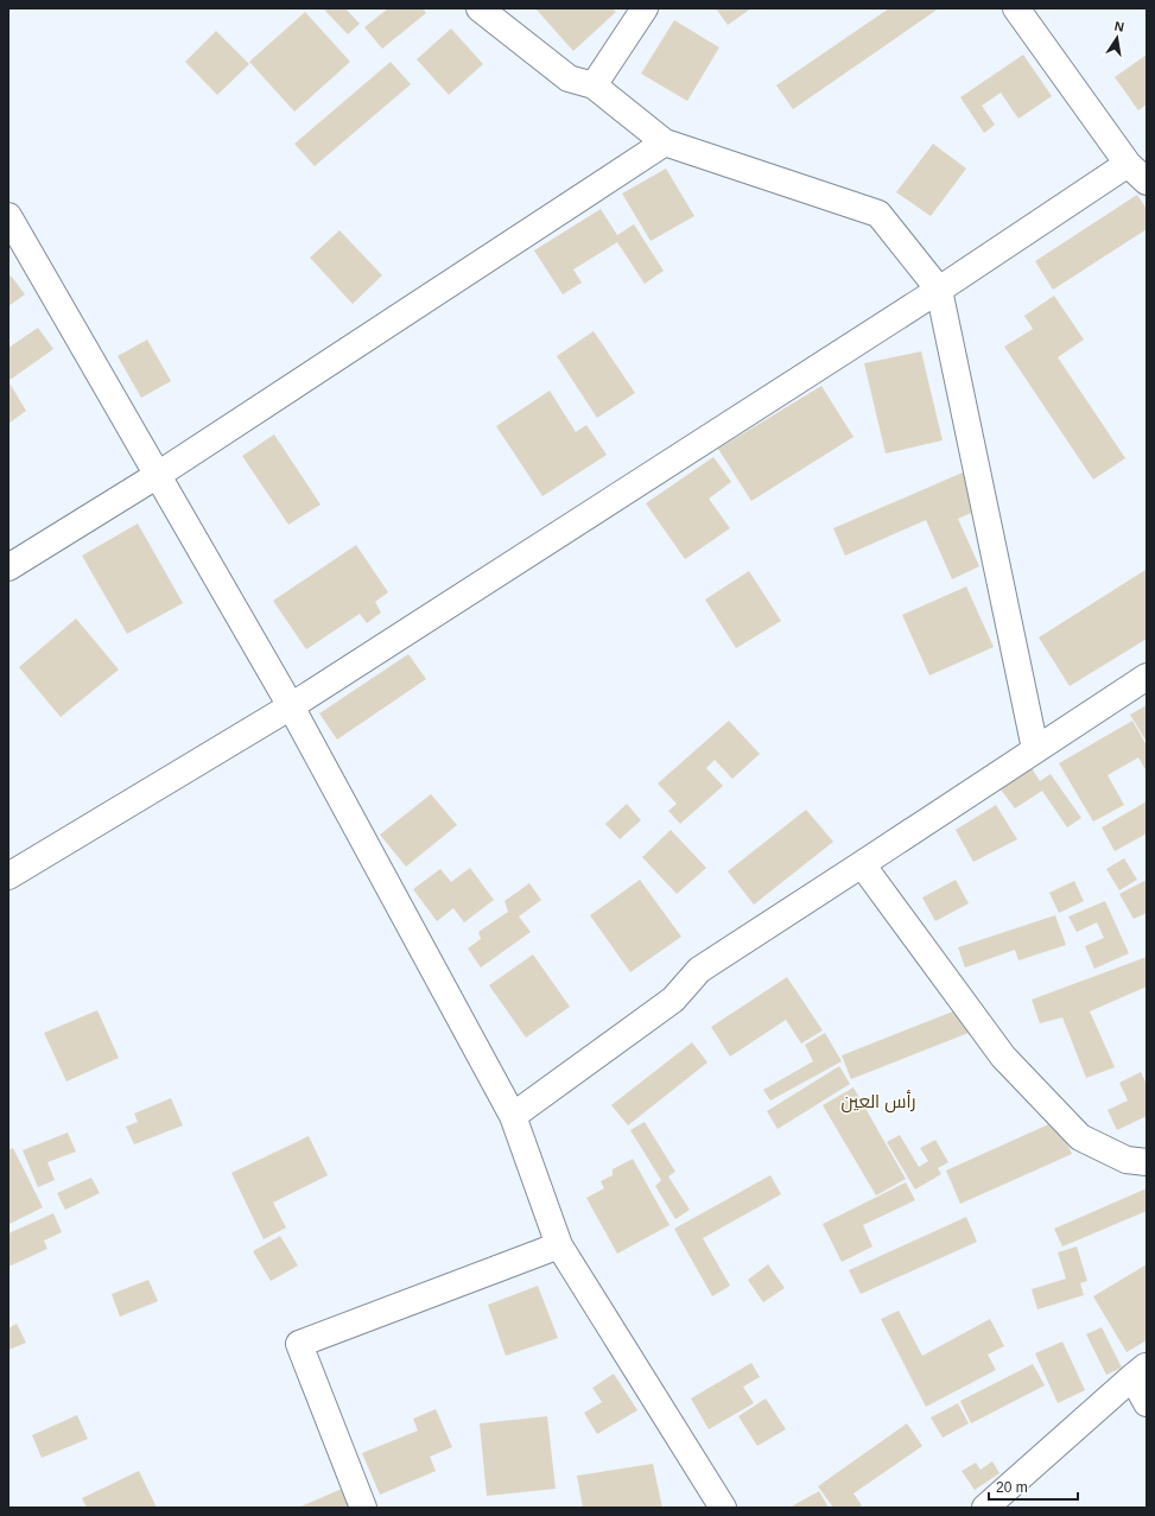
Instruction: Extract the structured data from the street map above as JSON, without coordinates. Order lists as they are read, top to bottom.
{
  "districts": ["رأس العين"],
  "scale_bar": "20 m",
  "north": "top"
}
